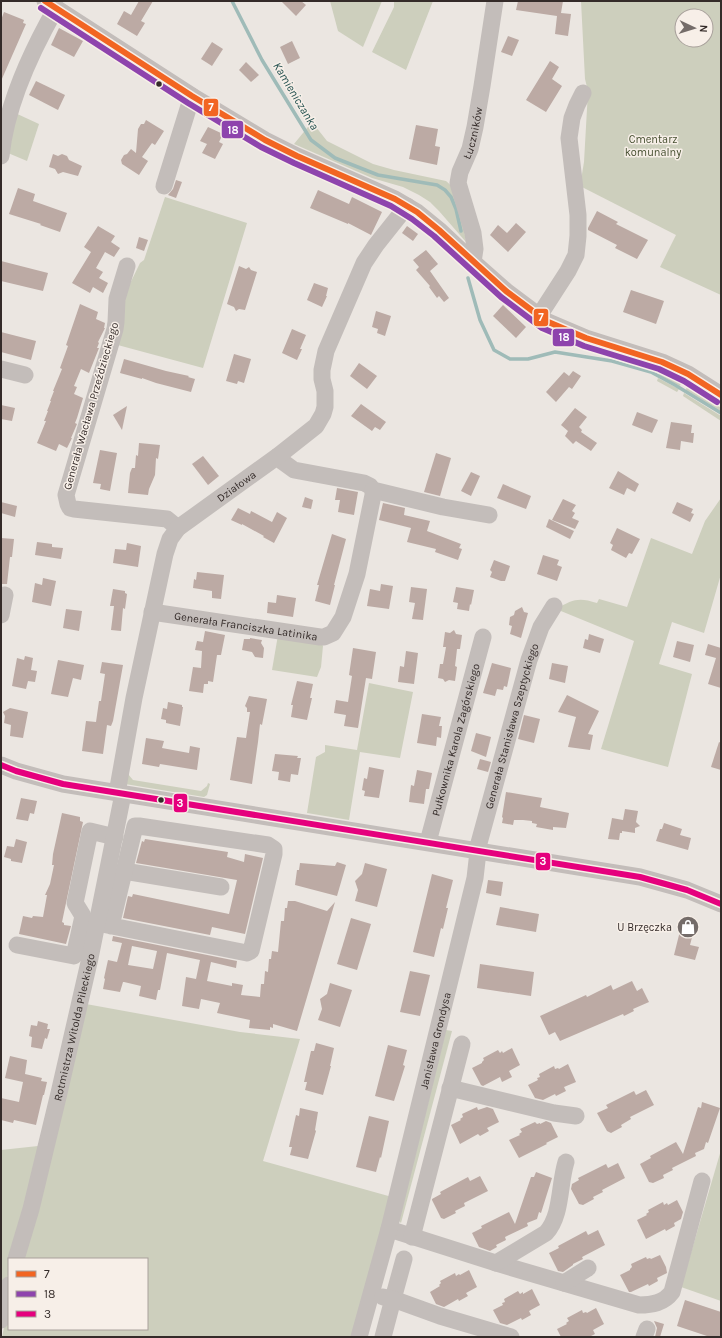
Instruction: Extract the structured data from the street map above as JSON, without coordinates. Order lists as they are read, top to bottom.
{
  "streets": {
    "street": [
      "Łuczników",
      "Generała Wacława Przeździeckiego",
      "Działowa",
      "Generała Franciszka Latinika",
      "Generała Stanisława Szeptyckiego",
      "Pułkownika Karola Zagórskiego",
      "Rotmistrza Witolda Pileckiego",
      "Janisława Grondysa"
    ]
  },
  "crossings": [
    ["Generała Wacława Przeździeckiego", "Działowa"],
    ["Działowa", "Generała Franciszka Latinika"],
    ["Działowa", "Rotmistrza Witolda Pileckiego"],
    ["Generała Stanisława Szeptyckiego", "Janisława Grondysa"]
  ],
  "water": ["Kamieniczanka"],
  "parks": ["Cmentarz komunalny"],
  "places": {
    "shop": ["U Brzęczka"]
  },
  "lines": ["transit line 7", "transit line 18", "transit line 3"],
  "legend": ["7", "18", "3"],
  "north": "right"
}
